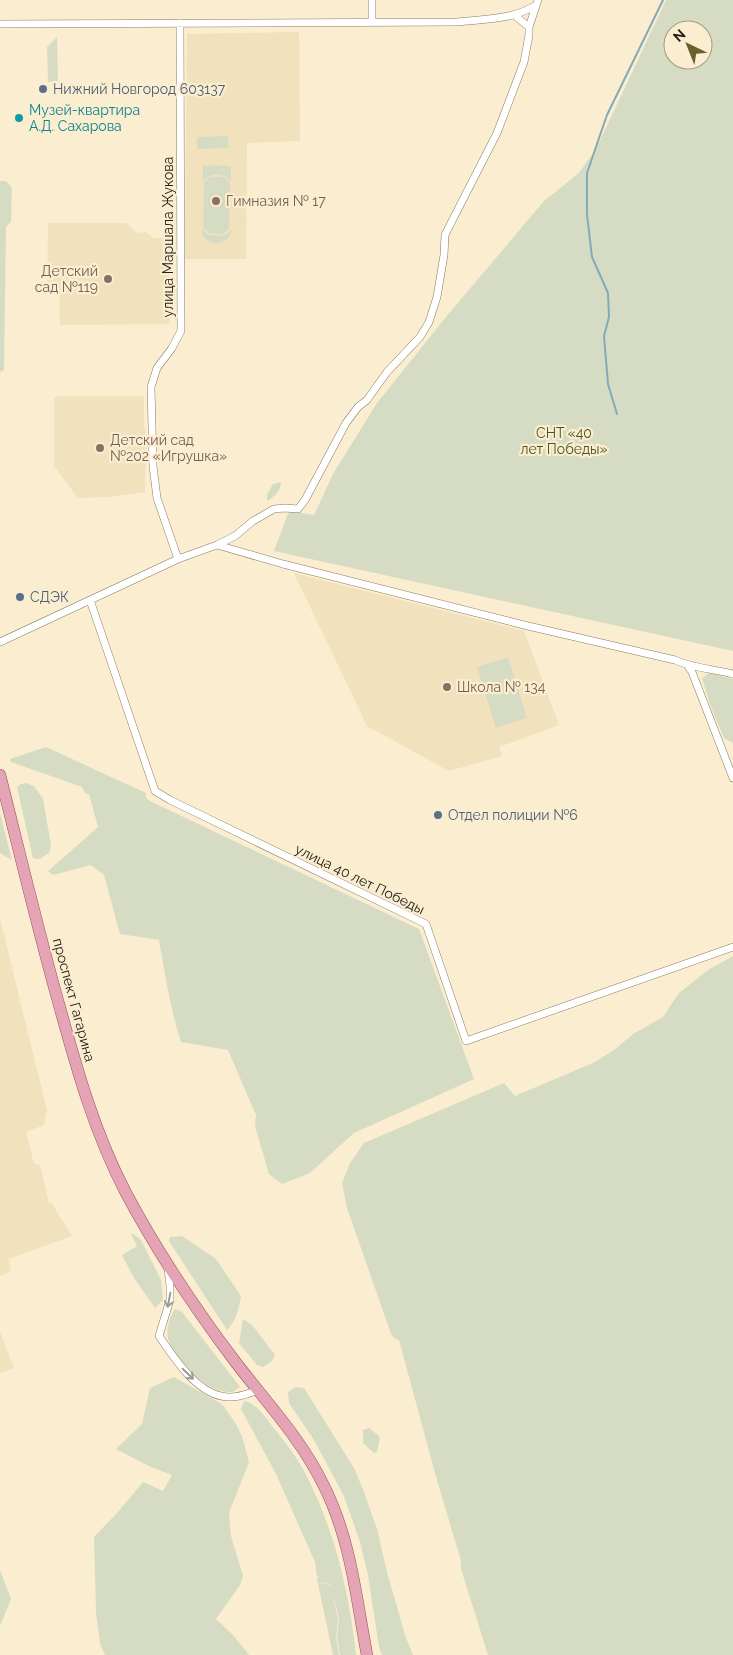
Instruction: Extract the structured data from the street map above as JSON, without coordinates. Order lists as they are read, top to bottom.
{
  "streets": {
    "main road": ["проспект Гагарина"],
    "street": ["улица Маршала Жукова", "улица 40 лет Победы"]
  },
  "parks": ["СНТ «40 лет Победы»"],
  "places": [
    "Нижний Новгород 603137",
    "Музей-квартира А.Д. Сахарова",
    "Гимназия № 17",
    "Детский сад №119",
    "Детский сад №202 «Игрушка»",
    "СДЭК",
    "Школа № 134",
    "Отдел полиции №6"
  ],
  "north": "top left"
}
